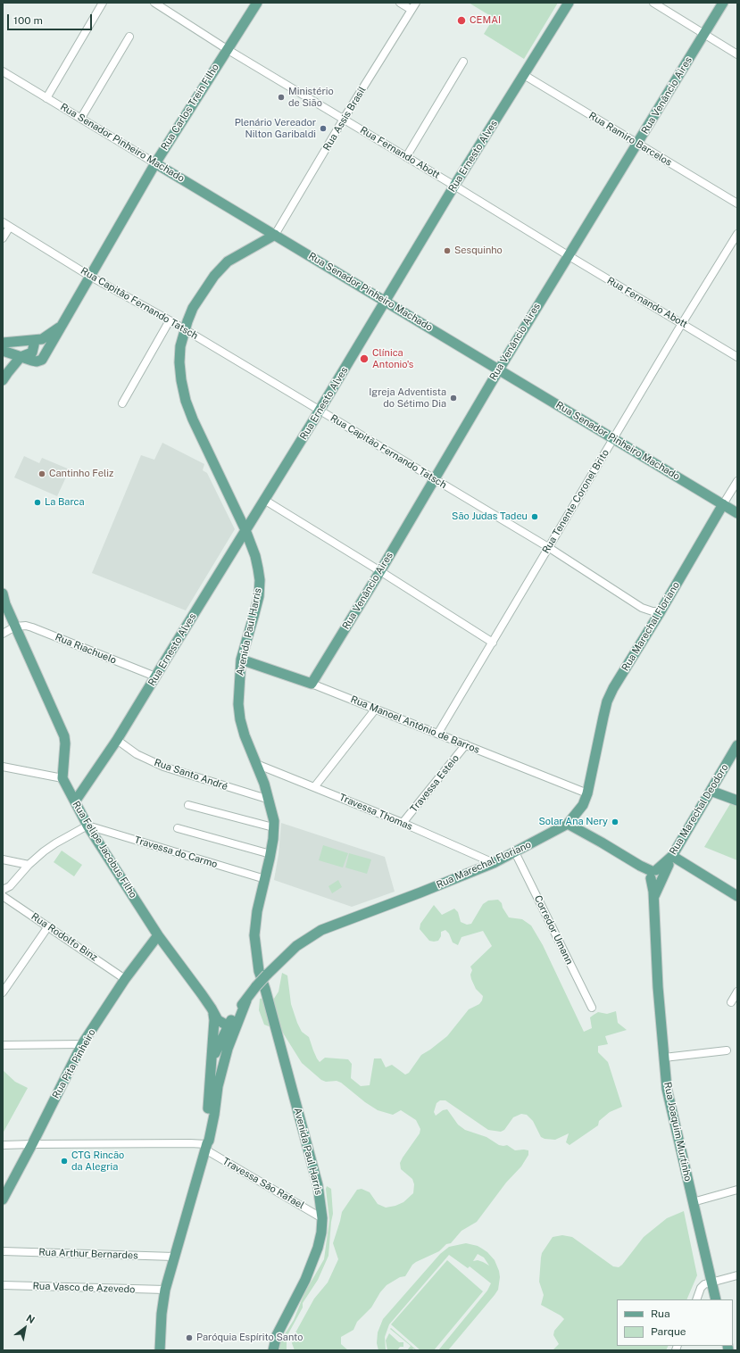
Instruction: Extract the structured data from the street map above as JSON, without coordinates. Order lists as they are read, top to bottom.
{
  "streets": {
    "main road": [
      "Rua Venâncio Aires",
      "Rua Carlos Trein Filho",
      "Rua Senador Pinheiro Machado",
      "Rua Ernesto Alves",
      "Rua Marechal Floriano",
      "Avenida Paul Harris",
      "Rua Manoel Antônio de Barros",
      "Rua Marechal Deodoro",
      "Rua Felipe Jacobus Filho",
      "Rua Pita Pinheiro",
      "Rua Joaquim Murtinho"
    ],
    "street": [
      "Rua Assis Brasil",
      "Rua Ramiro Barcelos",
      "Rua Fernando Abott",
      "Rua Capitão Fernando Tatsch",
      "Rua Tenente Coronel Brito",
      "Rua Riachuelo",
      "Rua Santo André",
      "Travessa Esteio",
      "Travessa Thomas",
      "Travessa do Carmo",
      "Corredor Umann",
      "Rua Rodolfo Binz",
      "Travessa São Rafael",
      "Rua Arthur Bernardes",
      "Rua Vasco de Azevedo"
    ]
  },
  "crossings": [
    ["Rua Venâncio Aires", "Rua Ramiro Barcelos"],
    ["Rua Venâncio Aires", "Rua Senador Pinheiro Machado"],
    ["Rua Venâncio Aires", "Rua Fernando Abott"],
    ["Rua Venâncio Aires", "Rua Capitão Fernando Tatsch"],
    ["Rua Venâncio Aires", "Rua Manoel Antônio de Barros"],
    ["Rua Carlos Trein Filho", "Rua Senador Pinheiro Machado"],
    ["Rua Carlos Trein Filho", "Rua Fernando Abott"],
    ["Rua Carlos Trein Filho", "Rua Capitão Fernando Tatsch"],
    ["Rua Assis Brasil", "Rua Senador Pinheiro Machado"],
    ["Rua Assis Brasil", "Rua Fernando Abott"],
    ["Rua Assis Brasil", "Avenida Paul Harris"],
    ["Rua Ramiro Barcelos", "Rua Ernesto Alves"],
    ["Rua Senador Pinheiro Machado", "Rua Ernesto Alves"],
    ["Rua Senador Pinheiro Machado", "Rua Tenente Coronel Brito"],
    ["Rua Senador Pinheiro Machado", "Rua Marechal Floriano"],
    ["Rua Senador Pinheiro Machado", "Avenida Paul Harris"],
    ["Rua Fernando Abott", "Rua Ernesto Alves"],
    ["Rua Fernando Abott", "Rua Tenente Coronel Brito"],
    ["Rua Ernesto Alves", "Rua Capitão Fernando Tatsch"],
    ["Rua Ernesto Alves", "Avenida Paul Harris"],
    ["Rua Ernesto Alves", "Rua Riachuelo"],
    ["Rua Ernesto Alves", "Rua Santo André"],
    ["Rua Ernesto Alves", "Rua Felipe Jacobus Filho"],
    ["Rua Capitão Fernando Tatsch", "Rua Tenente Coronel Brito"],
    ["Rua Capitão Fernando Tatsch", "Rua Marechal Floriano"],
    ["Rua Capitão Fernando Tatsch", "Avenida Paul Harris"],
    ["Rua Tenente Coronel Brito", "Rua Manoel Antônio de Barros"],
    ["Rua Marechal Floriano", "Avenida Paul Harris"],
    ["Rua Marechal Floriano", "Rua Manoel Antônio de Barros"],
    ["Rua Marechal Floriano", "Travessa Thomas"],
    ["Rua Marechal Floriano", "Corredor Umann"],
    ["Avenida Paul Harris", "Rua Manoel Antônio de Barros"],
    ["Avenida Paul Harris", "Rua Santo André"],
    ["Avenida Paul Harris", "Travessa Thomas"],
    ["Avenida Paul Harris", "Travessa do Carmo"],
    ["Avenida Paul Harris", "Travessa São Rafael"],
    ["Rua Manoel Antônio de Barros", "Travessa Esteio"],
    ["Travessa Esteio", "Travessa Thomas"],
    ["Rua Marechal Deodoro", "Rua Joaquim Murtinho"],
    ["Rua Felipe Jacobus Filho", "Travessa do Carmo"],
    ["Rua Felipe Jacobus Filho", "Rua Pita Pinheiro"],
    ["Rua Rodolfo Binz", "Rua Pita Pinheiro"]
  ],
  "places": [
    "CEMAI",
    "Ministério de Sião",
    "Plenário Vereador Nilton Garibaldi",
    "Sesquinho",
    "Clínica Antonio's",
    "Igreja Adventista do Sétimo Dia",
    "Cantinho Feliz",
    "La Barca",
    "São Judas Tadeu",
    "Solar Ana Nery",
    "CTG Rincão da Alegria",
    "Paróquia Espírito Santo"
  ],
  "legend": ["Rua", "Parque"],
  "scale_bar": "100 m",
  "north": "top right"
}
